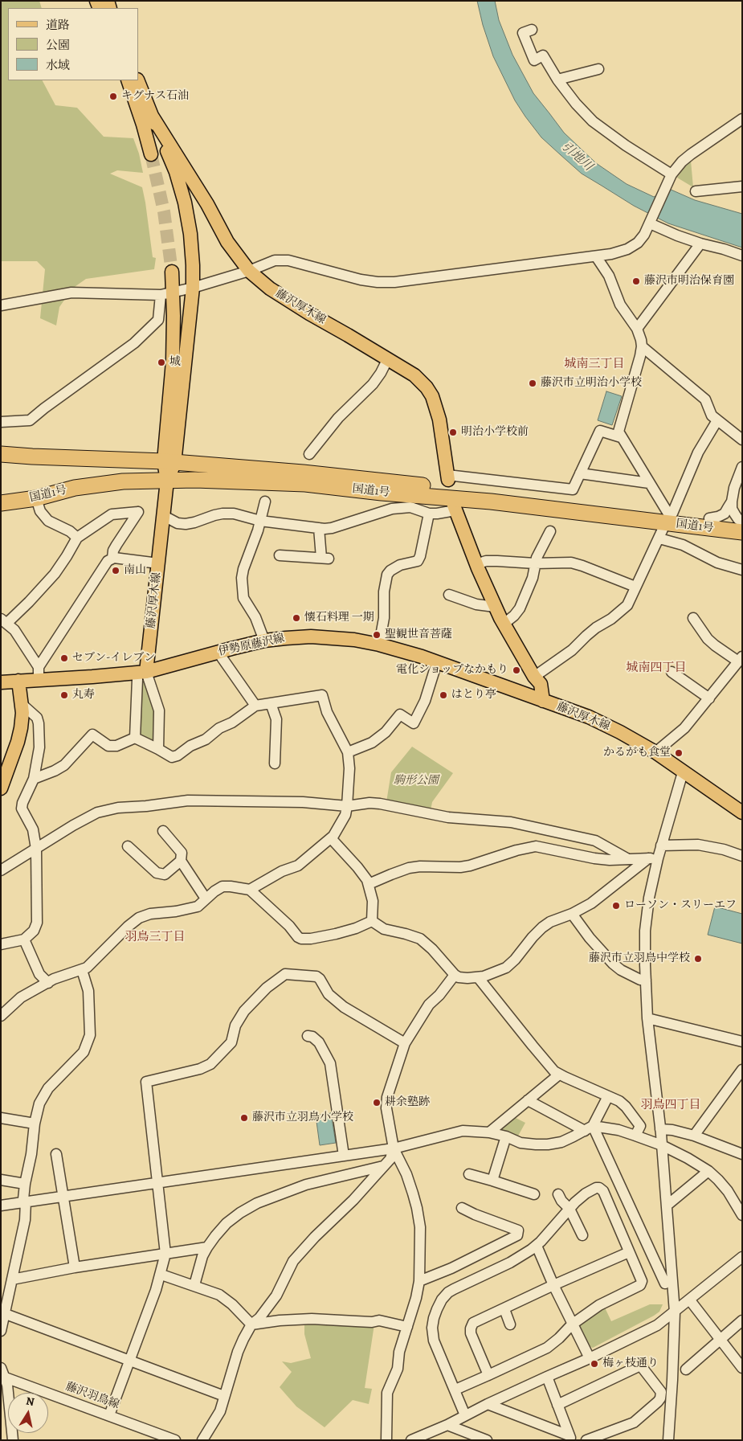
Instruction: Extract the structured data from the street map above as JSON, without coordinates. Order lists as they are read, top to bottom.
{
  "streets": {
    "highway": ["国道1号"],
    "main road": ["藤沢厚木線", "伊勢原藤沢線"],
    "street": ["藤沢羽鳥線"]
  },
  "crossings": [
    ["藤沢厚木線", "国道1号"],
    ["藤沢厚木線", "伊勢原藤沢線"]
  ],
  "districts": [
    "城南三丁目",
    "城南四丁目",
    "羽鳥三丁目",
    "羽鳥四丁目"
  ],
  "water": ["引地川"],
  "parks": ["駒形公園"],
  "places": [
    "キグナス石油",
    "藤沢市明治保育園",
    "城",
    "藤沢市立明治小学校",
    "明治小学校前",
    "南山",
    "懐石料理 一期",
    "聖観世音菩薩",
    "セブン-イレブン",
    "電化ショップなかもり",
    "丸寿",
    "はとり亭",
    "かるがも食堂",
    "ローソン・スリーエフ",
    "藤沢市立羽鳥中学校",
    "耕余塾跡",
    "藤沢市立羽鳥小学校",
    "梅ヶ枝通り"
  ],
  "legend": ["道路", "公園", "水域"],
  "north": "top"
}
